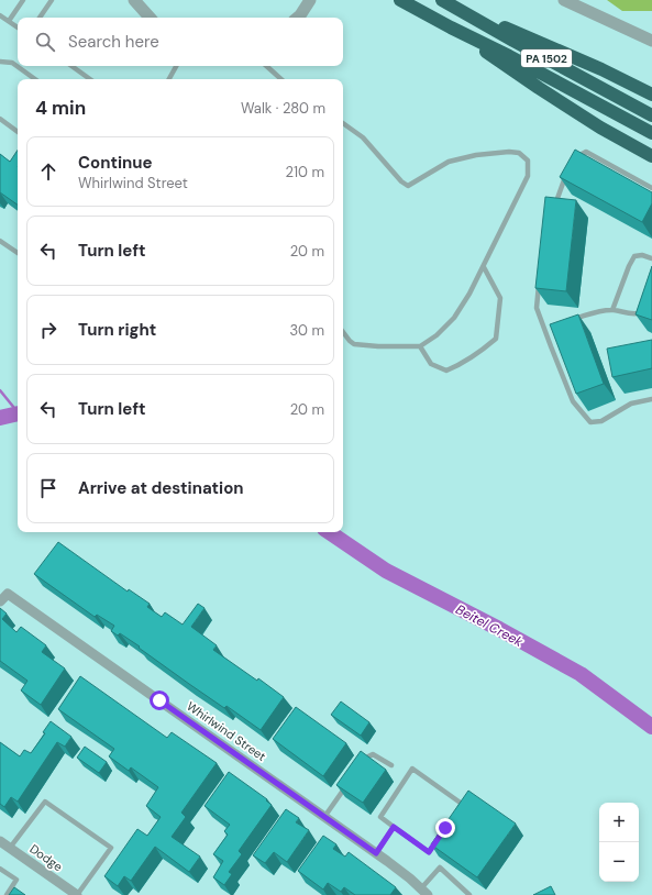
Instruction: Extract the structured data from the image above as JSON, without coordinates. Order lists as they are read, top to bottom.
{
  "streets": {
    "highway": ["PA 1502"],
    "street": ["Whirlwind Street", "Dodge"]
  },
  "water": ["Beitel Creek"],
  "page": {
    "search": "Search here",
    "heading": ["4 min", "Walk · 280 m"],
    "list": [
      ["Continue", "Whirlwind Street", "210 m"],
      ["Turn left", "20 m"],
      ["Turn right", "30 m"],
      ["Turn left", "20 m"],
      "Arrive at destination"
    ],
    "map_buttons": ["+", "−"]
  }
}
